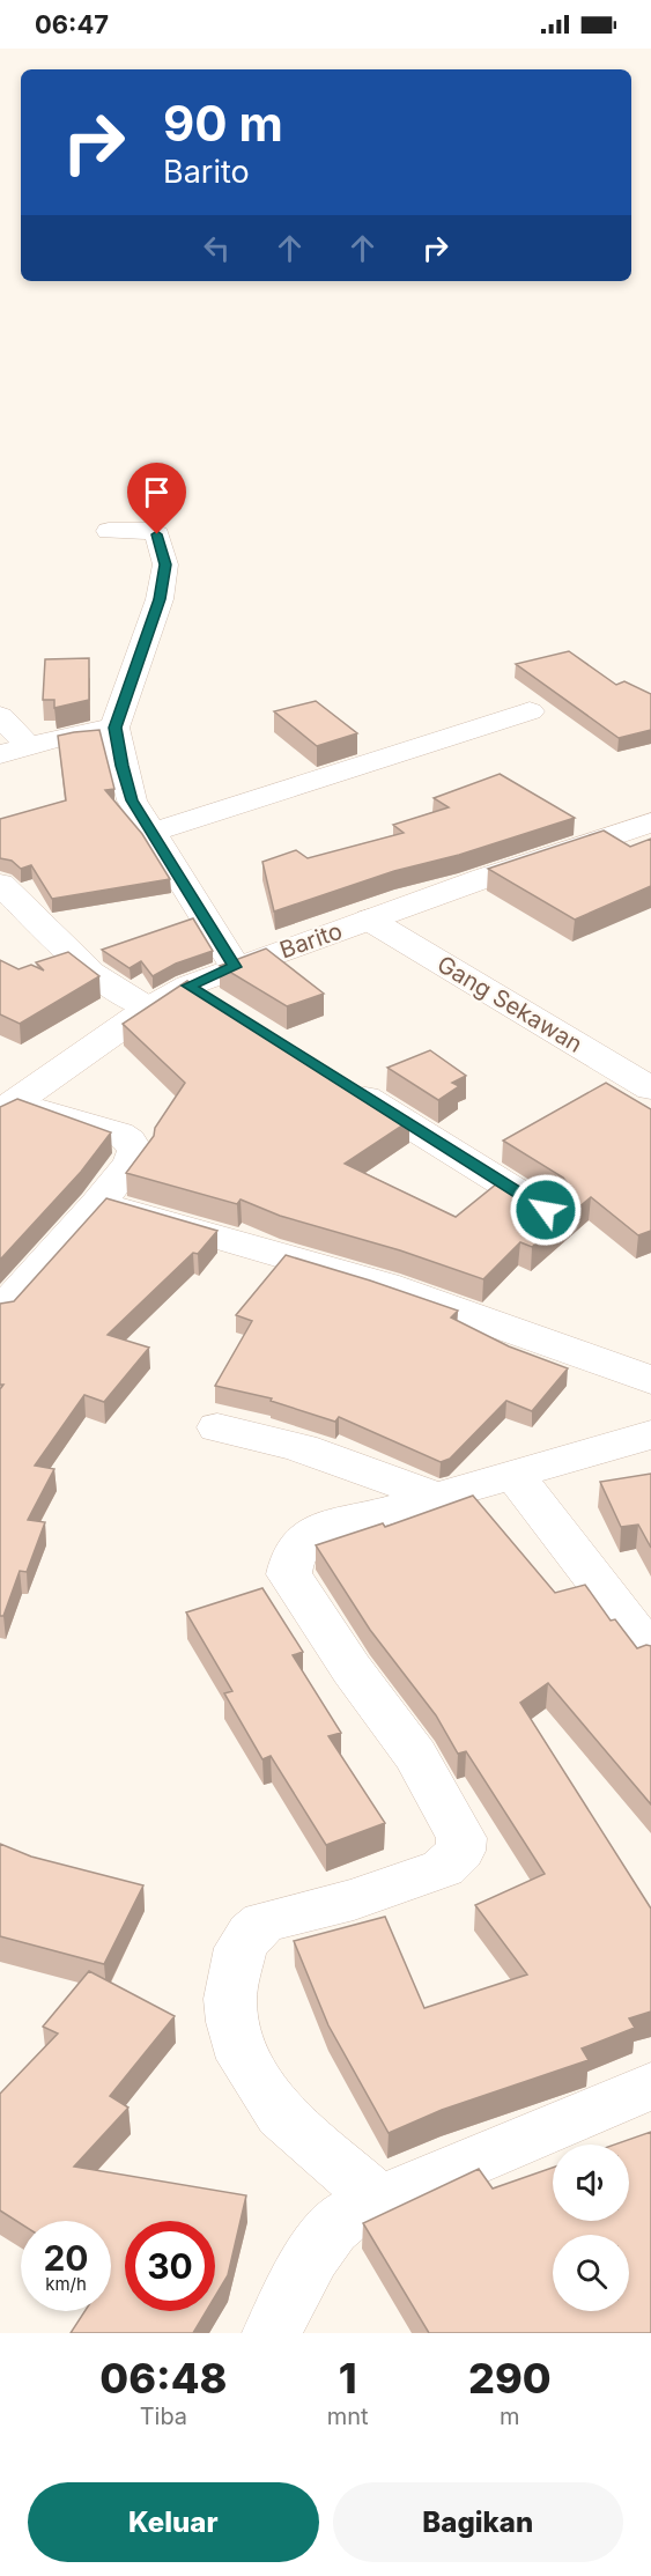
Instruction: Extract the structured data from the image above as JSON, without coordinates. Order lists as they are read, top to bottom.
{
  "streets": {
    "street": ["Barito", "Gang Sekawan"]
  },
  "crossings": [
    ["Barito", "Gang Sekawan"]
  ],
  "page": {
    "status": "06:47",
    "turn": ["90 m", "Barito"],
    "speed": "20 km/h",
    "limit": "30",
    "eta": [
      "06:48",
      "Tiba",
      "1",
      "mnt",
      "290",
      "m"
    ],
    "buttons": ["Keluar", "Bagikan"]
  }
}
